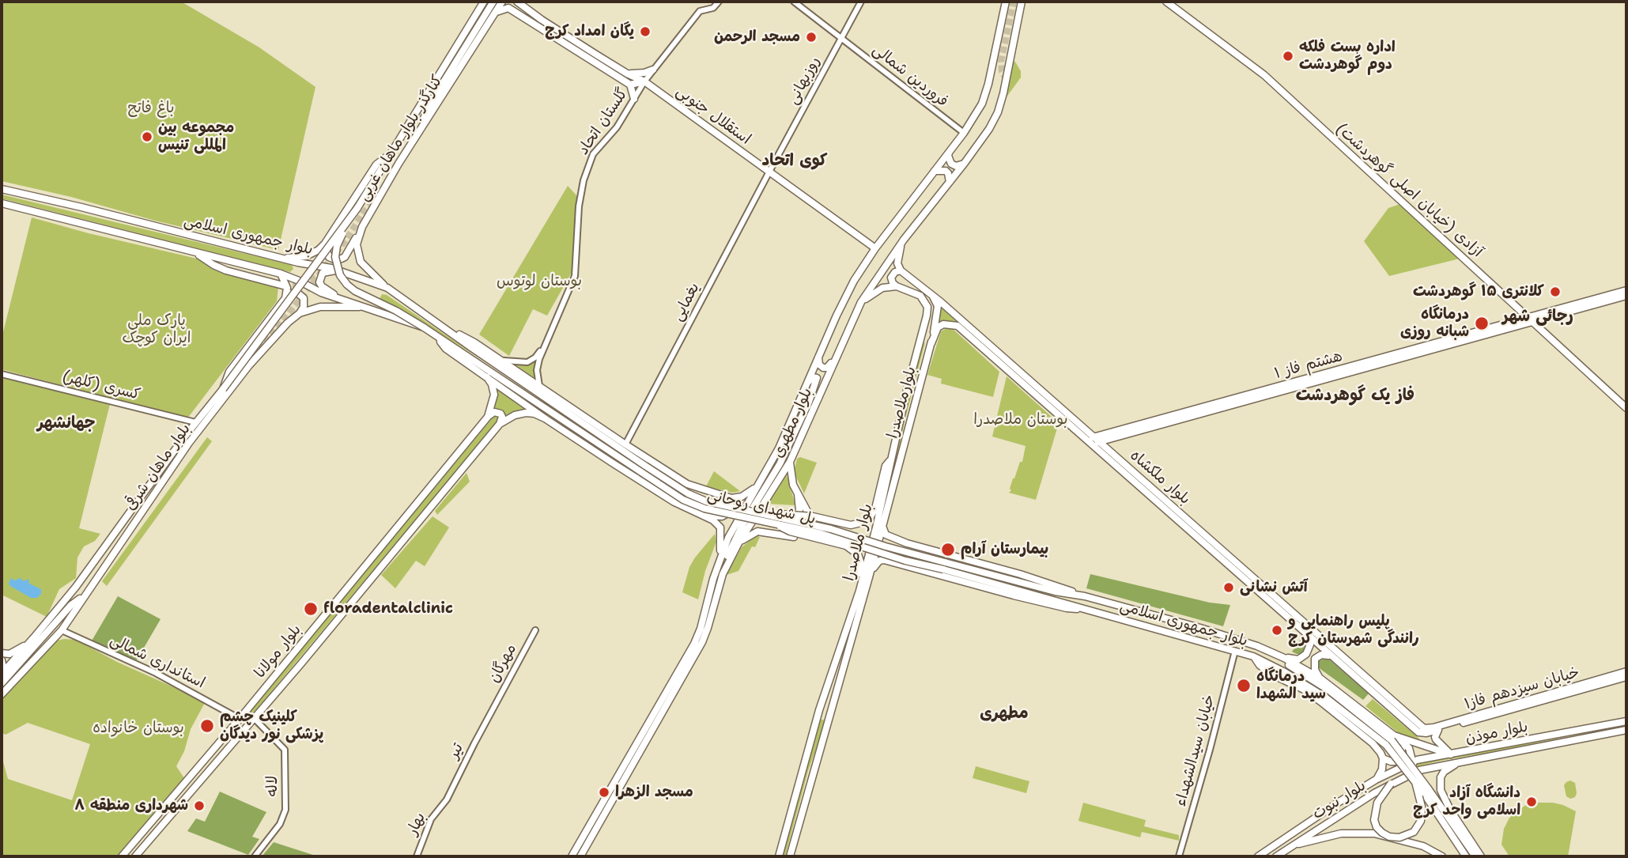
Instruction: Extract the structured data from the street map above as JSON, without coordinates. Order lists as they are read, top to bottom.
{
  "streets": {
    "main road": [
      "استقلال جنوبی",
      "کنارگذر بلوار ماهان غربی",
      "آزادی (خیابان اصلی گوهردشت)",
      "بلوار جمهوری اسلامی",
      "هشتم فاز ۱",
      "بلوارملاصدرا",
      "بلوار مطهری",
      "بلوار ماهان شرقی",
      "بلوار ملکشاه",
      "پل شهدای روحانی",
      "بلوار ملاصدرا",
      "بلوار مولانا",
      "خیابان سیزدهم فاز۱",
      "بلوار موذن",
      "بلوار نبوت"
    ],
    "street": [
      "فروردین شمالی",
      "روزبهانی",
      "گلستان اتحاد",
      "یغمایی",
      "کسری (کلهر)",
      "استانداری شمالی",
      "مهرگان",
      "خیابان سیدالشهداء",
      "تیر",
      "لاله",
      "بهار"
    ]
  },
  "crossings": [
    ["فروردین شمالی", "روزبهانی"],
    ["فروردین شمالی", "بلوار مطهری"],
    ["روزبهانی", "استقلال جنوبی"],
    ["روزبهانی", "یغمایی"],
    ["استقلال جنوبی", "گلستان اتحاد"],
    ["استقلال جنوبی", "یغمایی"],
    ["استقلال جنوبی", "بلوار مطهری"],
    ["کنارگذر بلوار ماهان غربی", "بلوار جمهوری اسلامی"],
    ["آزادی (خیابان اصلی گوهردشت)", "هشتم فاز ۱"],
    ["بلوار جمهوری اسلامی", "بلوار ماهان شرقی"],
    ["بلوار جمهوری اسلامی", "پل شهدای روحانی"],
    ["بلوار جمهوری اسلامی", "خیابان سیدالشهداء"],
    ["هشتم فاز ۱", "بلوار ملکشاه"],
    ["کسری (کلهر)", "بلوار ماهان شرقی"],
    ["بلوارملاصدرا", "بلوار ملکشاه"],
    ["بلوارملاصدرا", "بلوار ملاصدرا"],
    ["بلوار ماهان شرقی", "استانداری شمالی"],
    ["بلوار ملکشاه", "خیابان سیزدهم فاز۱"],
    ["بلوار مولانا", "استانداری شمالی"],
    ["بلوار مولانا", "لاله"],
    ["مهرگان", "تیر"],
    ["بلوار موذن", "بلوار نبوت"],
    ["تیر", "بهار"]
  ],
  "districts": [
    "کوی اتحاد",
    "رجائی شهر",
    "فاز یک گوهردشت",
    "جهانشهر",
    "مطهری"
  ],
  "parks": [
    "باغ فاتح",
    "بوستان لوتوس",
    "پارک ملی ایران کوچک",
    "بوستان ملاصدرا",
    "بوستان خانواده"
  ],
  "places": [
    "یگان امداد کرج",
    "مسجد الرحمن",
    "اداره پست فلکه دوم گوهردشت",
    "مجموعه بین المللی تنیس",
    "کلانتری ۱۵ گوهردشت",
    "درمانگاه شبانه روزی",
    "بیمارستان آرام",
    "آتش نشانی",
    "floradentalclinic",
    "پلیس راهنمایی و رانندگی شهرستان کرج",
    "درمانگاه سید الشهدا",
    "کلینیک چشم پزشکی نور دیدگان",
    "مسجد الزهرا",
    "دانشگاه آزاد اسلامی واحد کرج",
    "شهرداری منطقه ۸"
  ]
}
